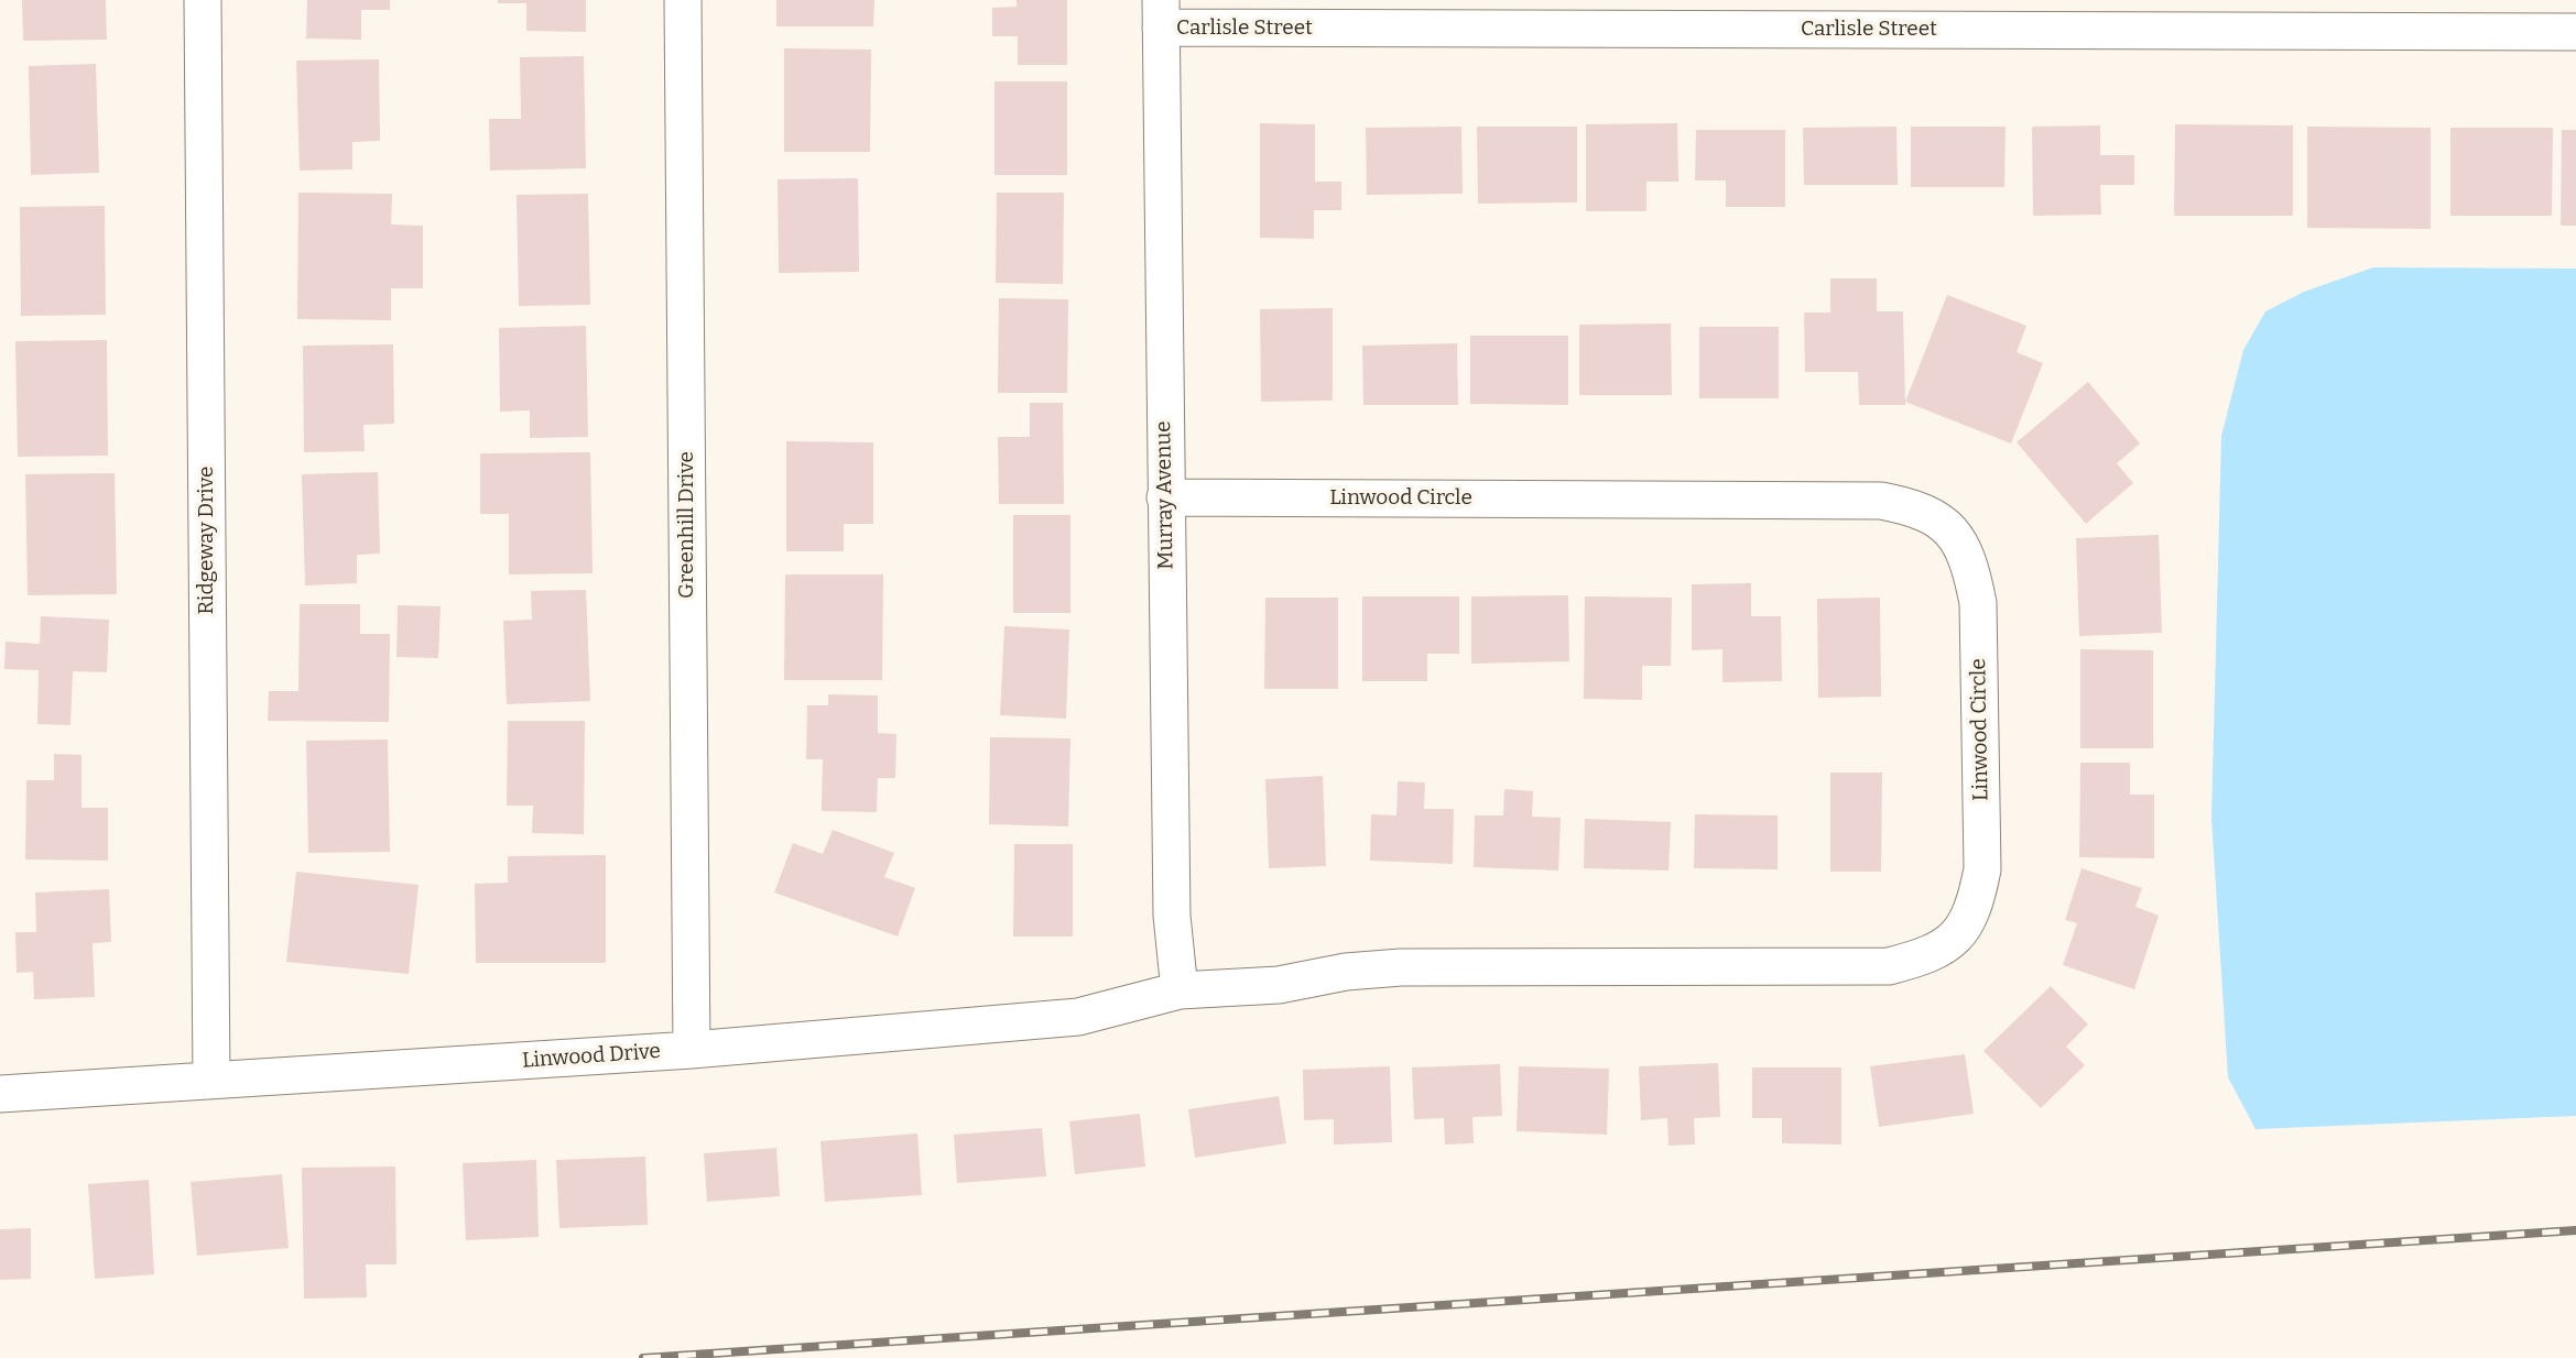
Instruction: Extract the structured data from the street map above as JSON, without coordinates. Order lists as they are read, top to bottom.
{
  "streets": {
    "street": [
      "Carlisle Street",
      "Murray Avenue",
      "Linwood Circle",
      "Greenhill Drive",
      "Ridgeway Drive",
      "Linwood Drive"
    ]
  },
  "crossings": [
    ["Carlisle Street", "Murray Avenue"],
    ["Murray Avenue", "Linwood Circle"],
    ["Murray Avenue", "Linwood Drive"],
    ["Linwood Circle", "Linwood Drive"],
    ["Greenhill Drive", "Linwood Drive"],
    ["Ridgeway Drive", "Linwood Drive"]
  ]
}
